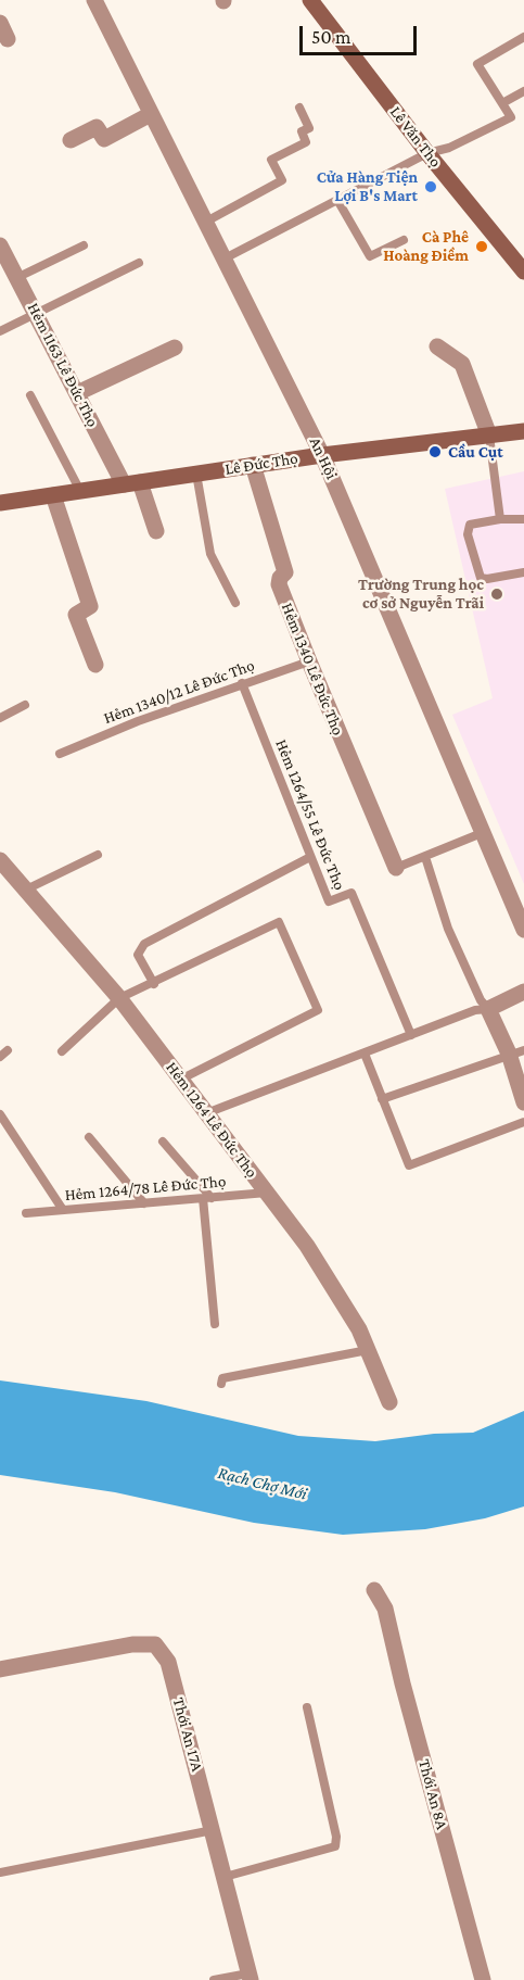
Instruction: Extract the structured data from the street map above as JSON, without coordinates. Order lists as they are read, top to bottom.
{
  "streets": {
    "main road": ["Lê Văn Thọ", "Lê Đức Thọ"],
    "street": [
      "Hẻm 1163 Lê Đức Thọ",
      "An Hội",
      "Hẻm 1340 Lê Đức Thọ",
      "Hẻm 1264 Lê Đức Thọ",
      "Thới An 17A",
      "Thới An 8A"
    ],
    "lane": ["Hẻm 1340/12 Lê Đức Thọ", "Hẻm 1264/55 Lê Đức Thọ", "Hẻm 1264/78 Lê Đức Thọ"]
  },
  "crossings": [
    ["Hẻm 1163 Lê Đức Thọ", "Lê Đức Thọ"],
    ["An Hội", "Lê Đức Thọ"],
    ["Lê Đức Thọ", "Hẻm 1340 Lê Đức Thọ"],
    ["Hẻm 1340 Lê Đức Thọ", "Hẻm 1340/12 Lê Đức Thọ"],
    ["Hẻm 1340/12 Lê Đức Thọ", "Hẻm 1264/55 Lê Đức Thọ"],
    ["Hẻm 1264 Lê Đức Thọ", "Hẻm 1264/78 Lê Đức Thọ"]
  ],
  "water": ["Rạch Chợ Mới"],
  "places": [
    "Cửa Hàng Tiện Lợi B's Mart",
    "Cà Phê Hoàng Điềm",
    "Cầu Cụt",
    "Trường Trung học cơ sở Nguyễn Trãi"
  ],
  "scale_bar": "50 m"
}
